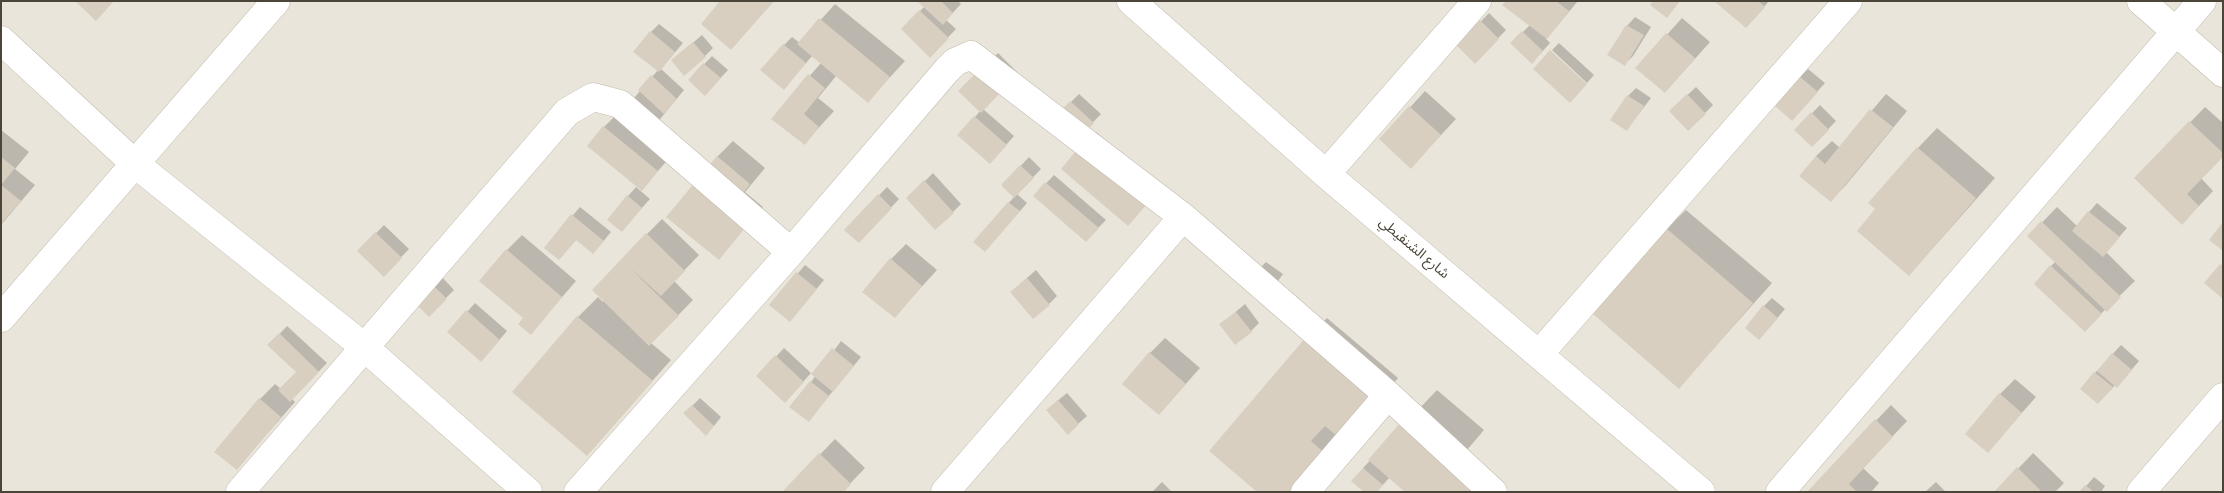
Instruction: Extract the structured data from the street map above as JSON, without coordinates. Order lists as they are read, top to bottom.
{
  "streets": {
    "street": ["شارع الشنقيطي"]
  }
}
